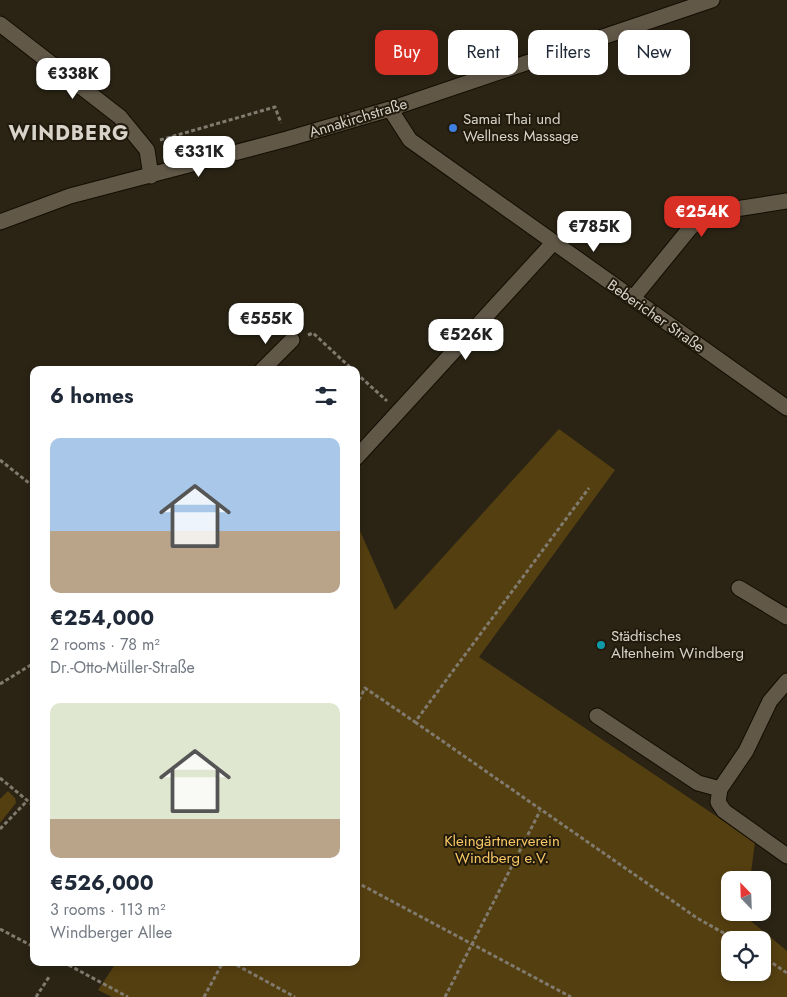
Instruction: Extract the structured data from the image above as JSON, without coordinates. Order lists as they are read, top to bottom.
{
  "streets": {
    "street": ["Annakirchstraße", "Bebericher Straße"]
  },
  "crossings": [
    ["Annakirchstraße", "Bebericher Straße"]
  ],
  "districts": ["WINDBERG"],
  "parks": ["Kleingärtnerverein Windberg e.V."],
  "places": ["Samai Thai und Wellness Massage", "Städtisches Altenheim Windberg"],
  "north": "top left",
  "page": {
    "chip": [
      "Buy",
      "Rent",
      "Filters",
      "New"
    ],
    "price": [
      "€338K",
      "€331K",
      "€254K",
      "€785K",
      "€555K",
      "€526K"
    ],
    "heading": "6 homes",
    "list": [
      {
        "name": "€254,000",
        "note": "2 rooms · 78 m² · Dr.-Otto-Müller-Straße"
      },
      {
        "name": "€526,000",
        "note": "3 rooms · 113 m² · Windberger Allee"
      }
    ]
  }
}
